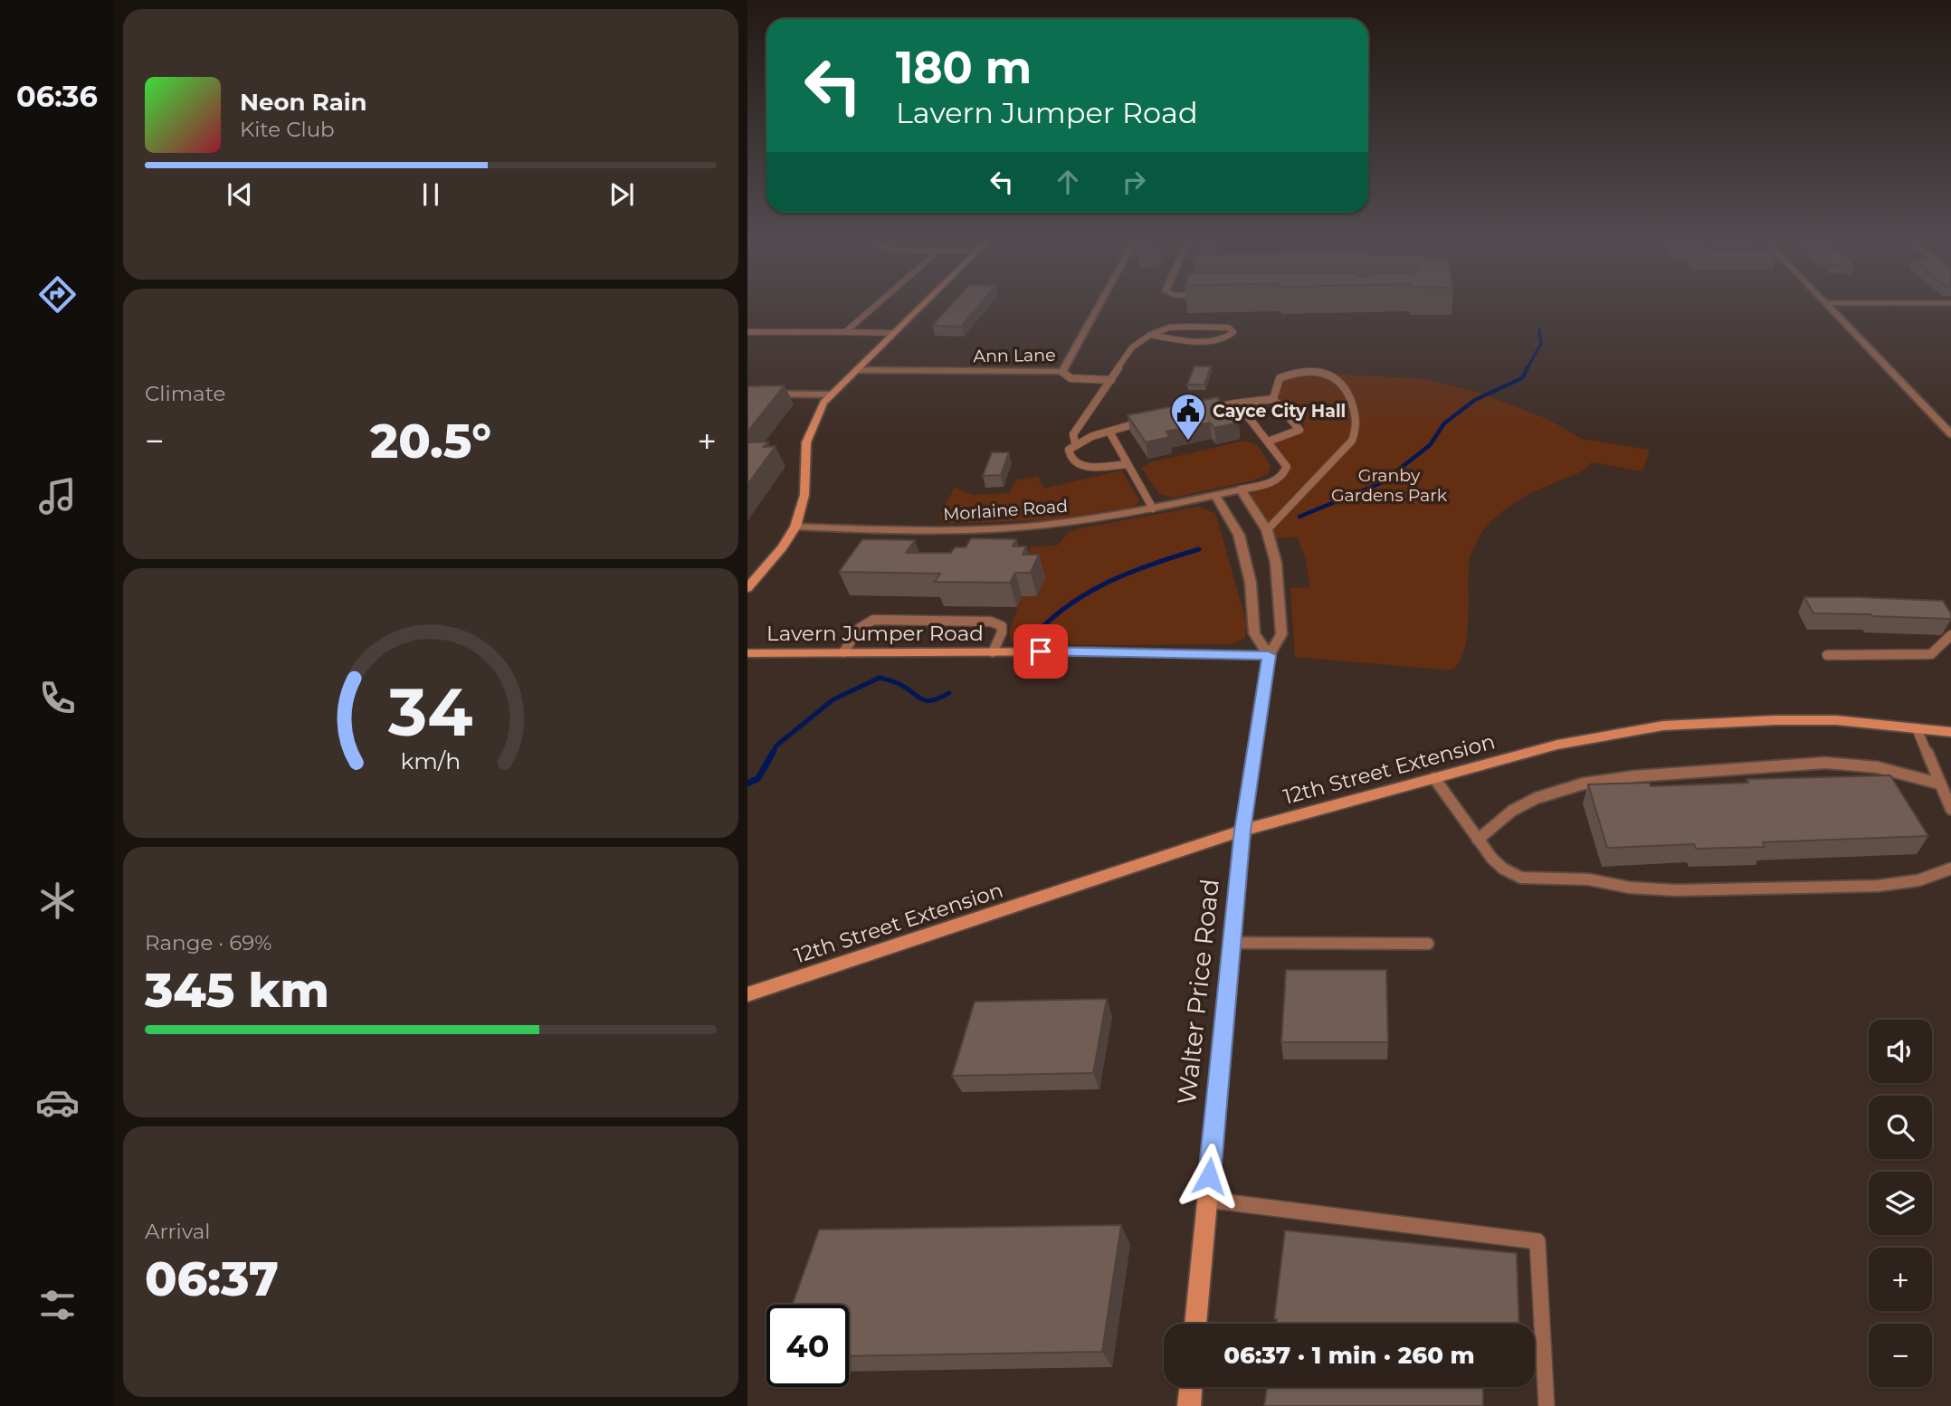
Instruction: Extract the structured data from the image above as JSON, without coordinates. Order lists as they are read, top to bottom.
{
  "streets": {
    "street": [
      "Ann Lane",
      "Morlaine Road",
      "Lavern Jumper Road",
      "12th Street Extension",
      "Walter Price Road"
    ]
  },
  "crossings": [
    ["Lavern Jumper Road", "Walter Price Road"],
    ["12th Street Extension", "Walter Price Road"]
  ],
  "parks": ["Granby Gardens Park"],
  "places": {
    "public building": ["Cayce City Hall"]
  },
  "page": {
    "tabs": "06:36",
    "turn": ["180 m", "Lavern Jumper Road"],
    "song": ["Neon Rain", "Kite Club"],
    "tile": [
      "Climate",
      ["Range · 69%", "345 km"],
      ["Arrival", "06:37"]
    ],
    "heat": ["−", "20.5°", "+"],
    "map_buttons": ["+", "−"],
    "limit": "40",
    "trip": "06:37 · 1 min · 260 m",
    "gauge": ["34", "km/h"]
  }
}
